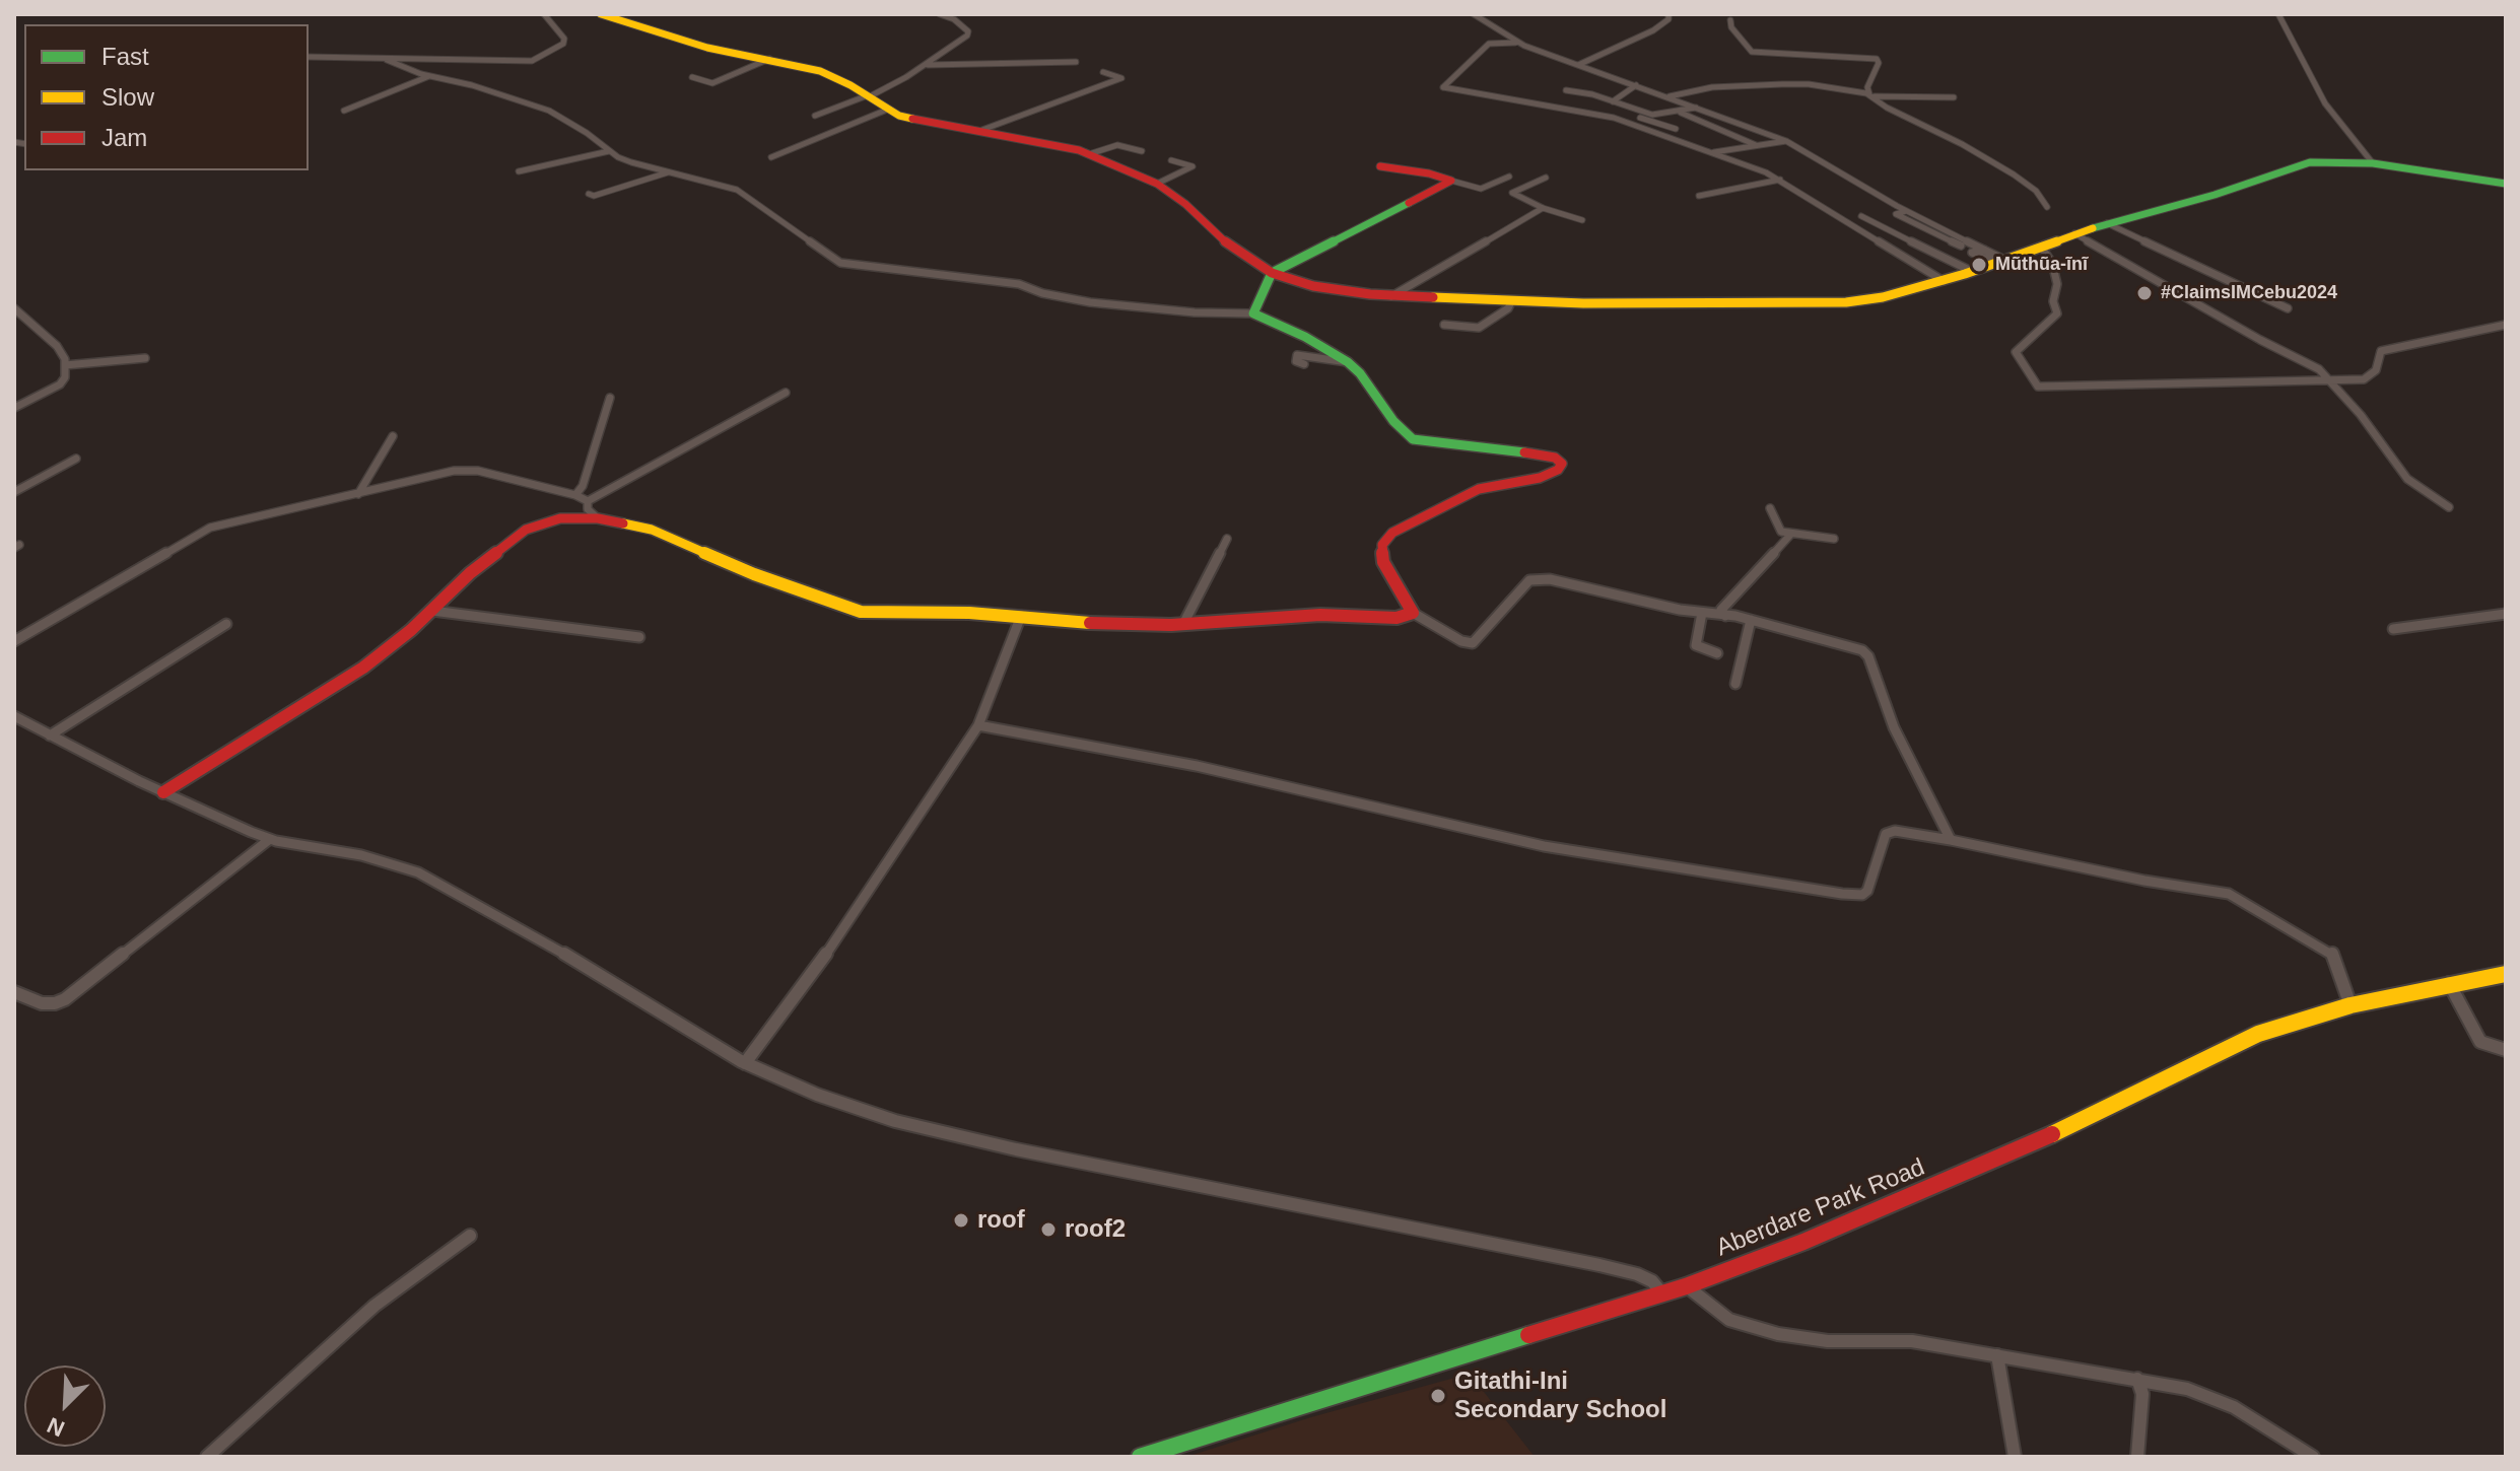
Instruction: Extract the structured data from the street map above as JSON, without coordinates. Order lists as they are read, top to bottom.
{
  "streets": {
    "street": ["Aberdare Park Road"]
  },
  "places": [
    "Mũthũa-ĩnĩ",
    "#ClaimsIMCebu2024",
    "roof",
    "roof2",
    "Gitathi-Ini Secondary School"
  ],
  "legend": ["Fast", "Slow", "Jam"],
  "north": "bottom left"
}
